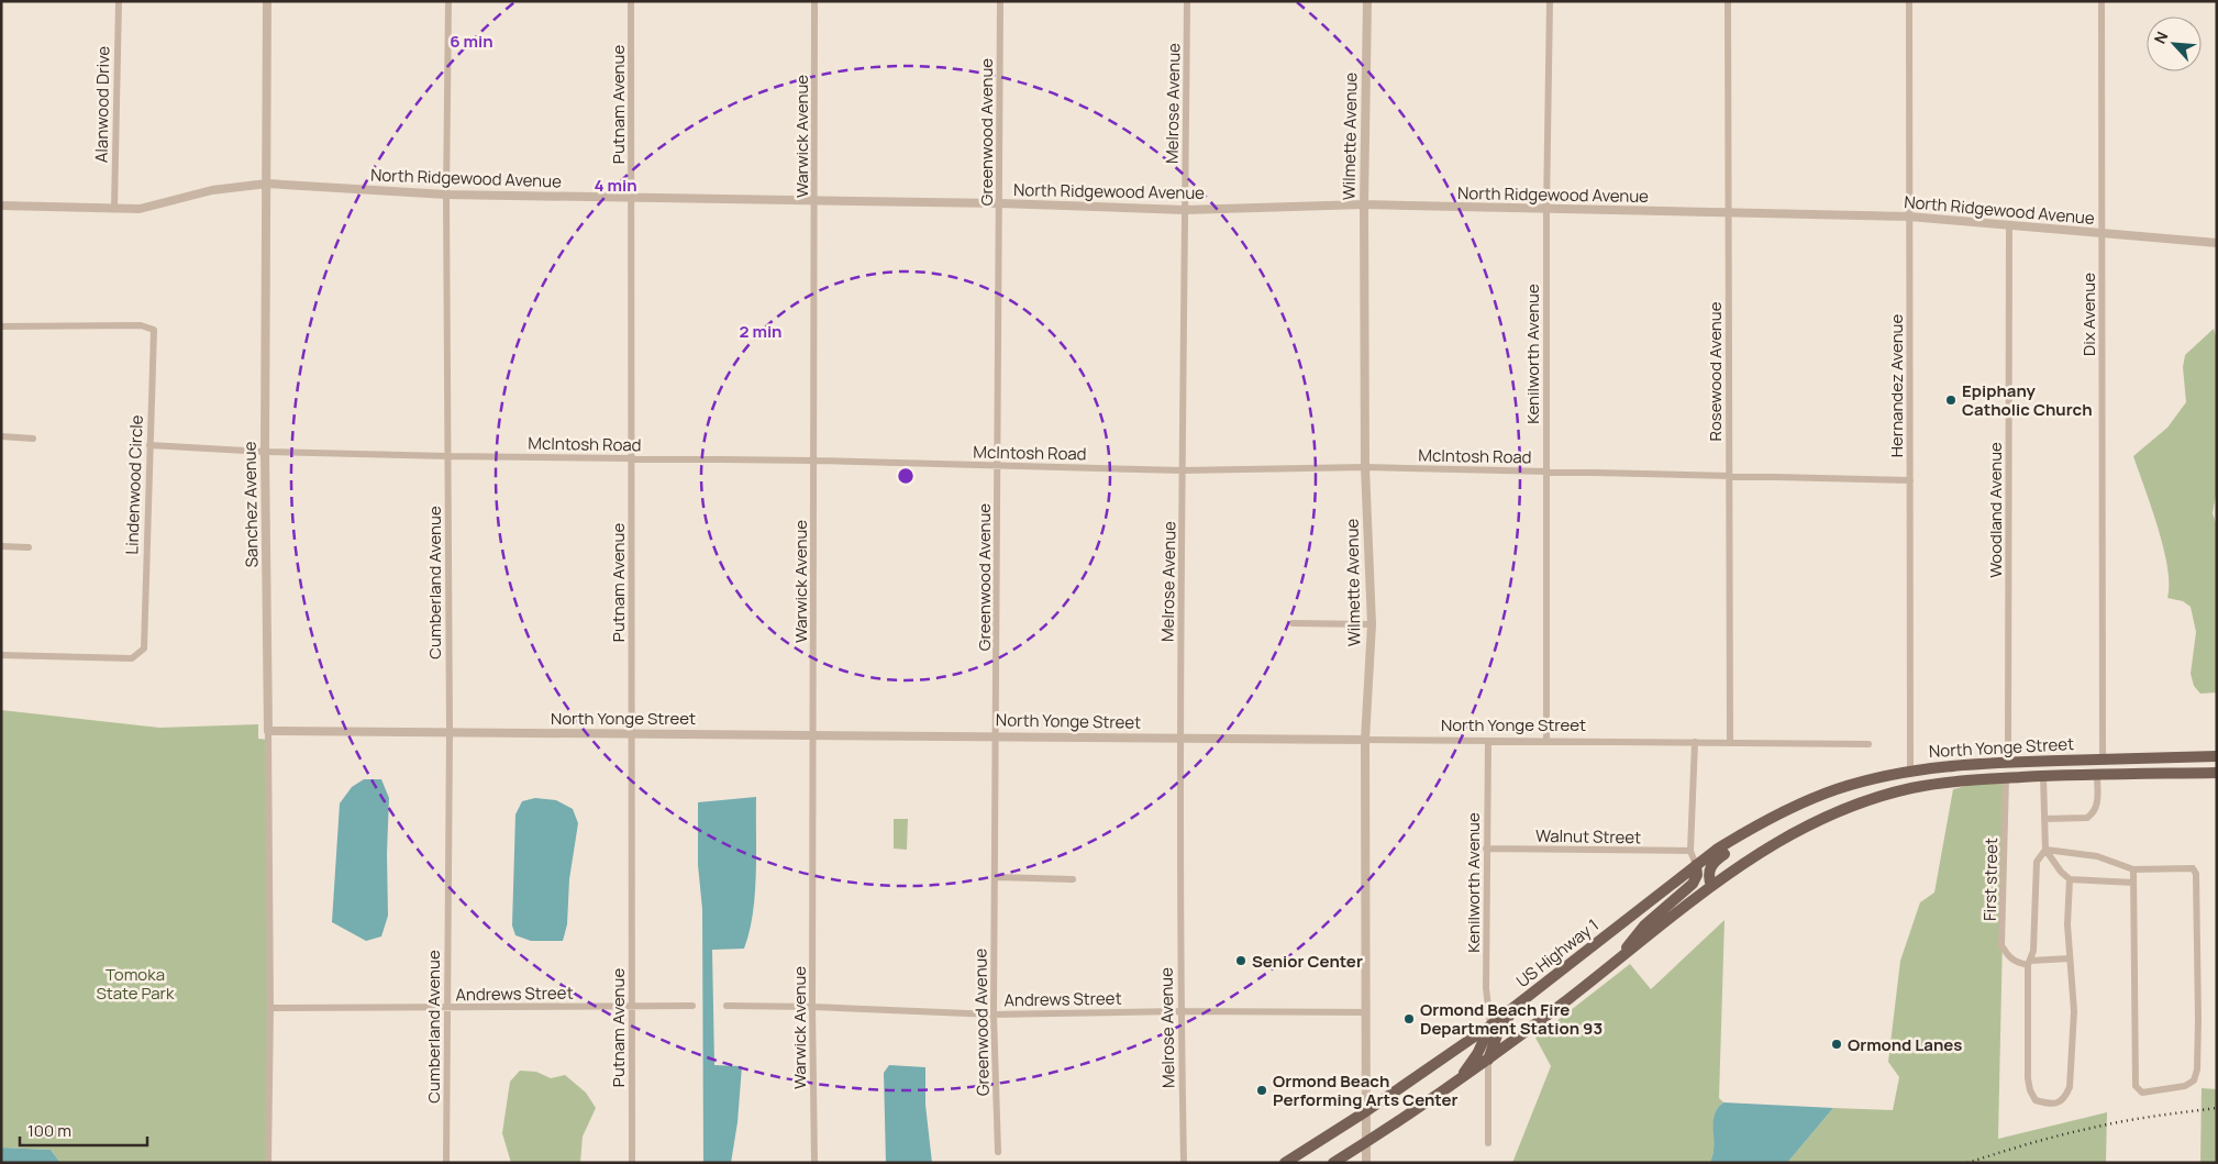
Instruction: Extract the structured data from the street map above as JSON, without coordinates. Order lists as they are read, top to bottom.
{
  "streets": {
    "main road": ["North Yonge Street", "US Highway 1"],
    "street": [
      "Melrose Avenue",
      "Alanwood Drive",
      "Putnam Avenue",
      "Greenwood Avenue",
      "Warwick Avenue",
      "Wilmette Avenue",
      "North Ridgewood Avenue",
      "Dix Avenue",
      "Kenilworth Avenue",
      "Rosewood Avenue",
      "Hernandez Avenue",
      "McIntosh Road",
      "Lindenwood Circle",
      "Sanchez Avenue",
      "Woodland Avenue",
      "Cumberland Avenue",
      "Walnut Street",
      "First street",
      "Andrews Street"
    ]
  },
  "crossings": [
    ["Melrose Avenue", "North Ridgewood Avenue"],
    ["Melrose Avenue", "McIntosh Road"],
    ["Melrose Avenue", "North Yonge Street"],
    ["Melrose Avenue", "Andrews Street"],
    ["Alanwood Drive", "North Ridgewood Avenue"],
    ["Putnam Avenue", "North Ridgewood Avenue"],
    ["Putnam Avenue", "McIntosh Road"],
    ["Putnam Avenue", "North Yonge Street"],
    ["Putnam Avenue", "Andrews Street"],
    ["Greenwood Avenue", "North Ridgewood Avenue"],
    ["Greenwood Avenue", "McIntosh Road"],
    ["Greenwood Avenue", "North Yonge Street"],
    ["Greenwood Avenue", "Andrews Street"],
    ["Warwick Avenue", "North Ridgewood Avenue"],
    ["Warwick Avenue", "McIntosh Road"],
    ["Warwick Avenue", "North Yonge Street"],
    ["Warwick Avenue", "Andrews Street"],
    ["Wilmette Avenue", "North Ridgewood Avenue"],
    ["Wilmette Avenue", "McIntosh Road"],
    ["Wilmette Avenue", "North Yonge Street"],
    ["Wilmette Avenue", "US Highway 1"],
    ["Wilmette Avenue", "Andrews Street"],
    ["North Ridgewood Avenue", "Dix Avenue"],
    ["North Ridgewood Avenue", "Kenilworth Avenue"],
    ["North Ridgewood Avenue", "Rosewood Avenue"],
    ["North Ridgewood Avenue", "Hernandez Avenue"],
    ["North Ridgewood Avenue", "Sanchez Avenue"],
    ["North Ridgewood Avenue", "Woodland Avenue"],
    ["North Ridgewood Avenue", "Cumberland Avenue"],
    ["Dix Avenue", "North Yonge Street"],
    ["Kenilworth Avenue", "McIntosh Road"],
    ["Kenilworth Avenue", "North Yonge Street"],
    ["Kenilworth Avenue", "Walnut Street"],
    ["Kenilworth Avenue", "US Highway 1"],
    ["Rosewood Avenue", "McIntosh Road"],
    ["Rosewood Avenue", "North Yonge Street"],
    ["Hernandez Avenue", "McIntosh Road"],
    ["Hernandez Avenue", "North Yonge Street"],
    ["McIntosh Road", "Lindenwood Circle"],
    ["McIntosh Road", "Sanchez Avenue"],
    ["McIntosh Road", "Cumberland Avenue"],
    ["Sanchez Avenue", "North Yonge Street"],
    ["Sanchez Avenue", "Andrews Street"],
    ["Woodland Avenue", "North Yonge Street"],
    ["Cumberland Avenue", "North Yonge Street"],
    ["Cumberland Avenue", "Andrews Street"],
    ["North Yonge Street", "First street"],
    ["North Yonge Street", "US Highway 1"]
  ],
  "parks": ["Tomoka State Park"],
  "places": [
    "Epiphany Catholic Church",
    "Senior Center",
    "Ormond Beach Fire Department Station 93",
    "Ormond Lanes",
    "Ormond Beach Performing Arts Center"
  ],
  "scale_bar": "100 m",
  "north": "top left",
  "rings": ["6 min", "4 min", "2 min"]
}
